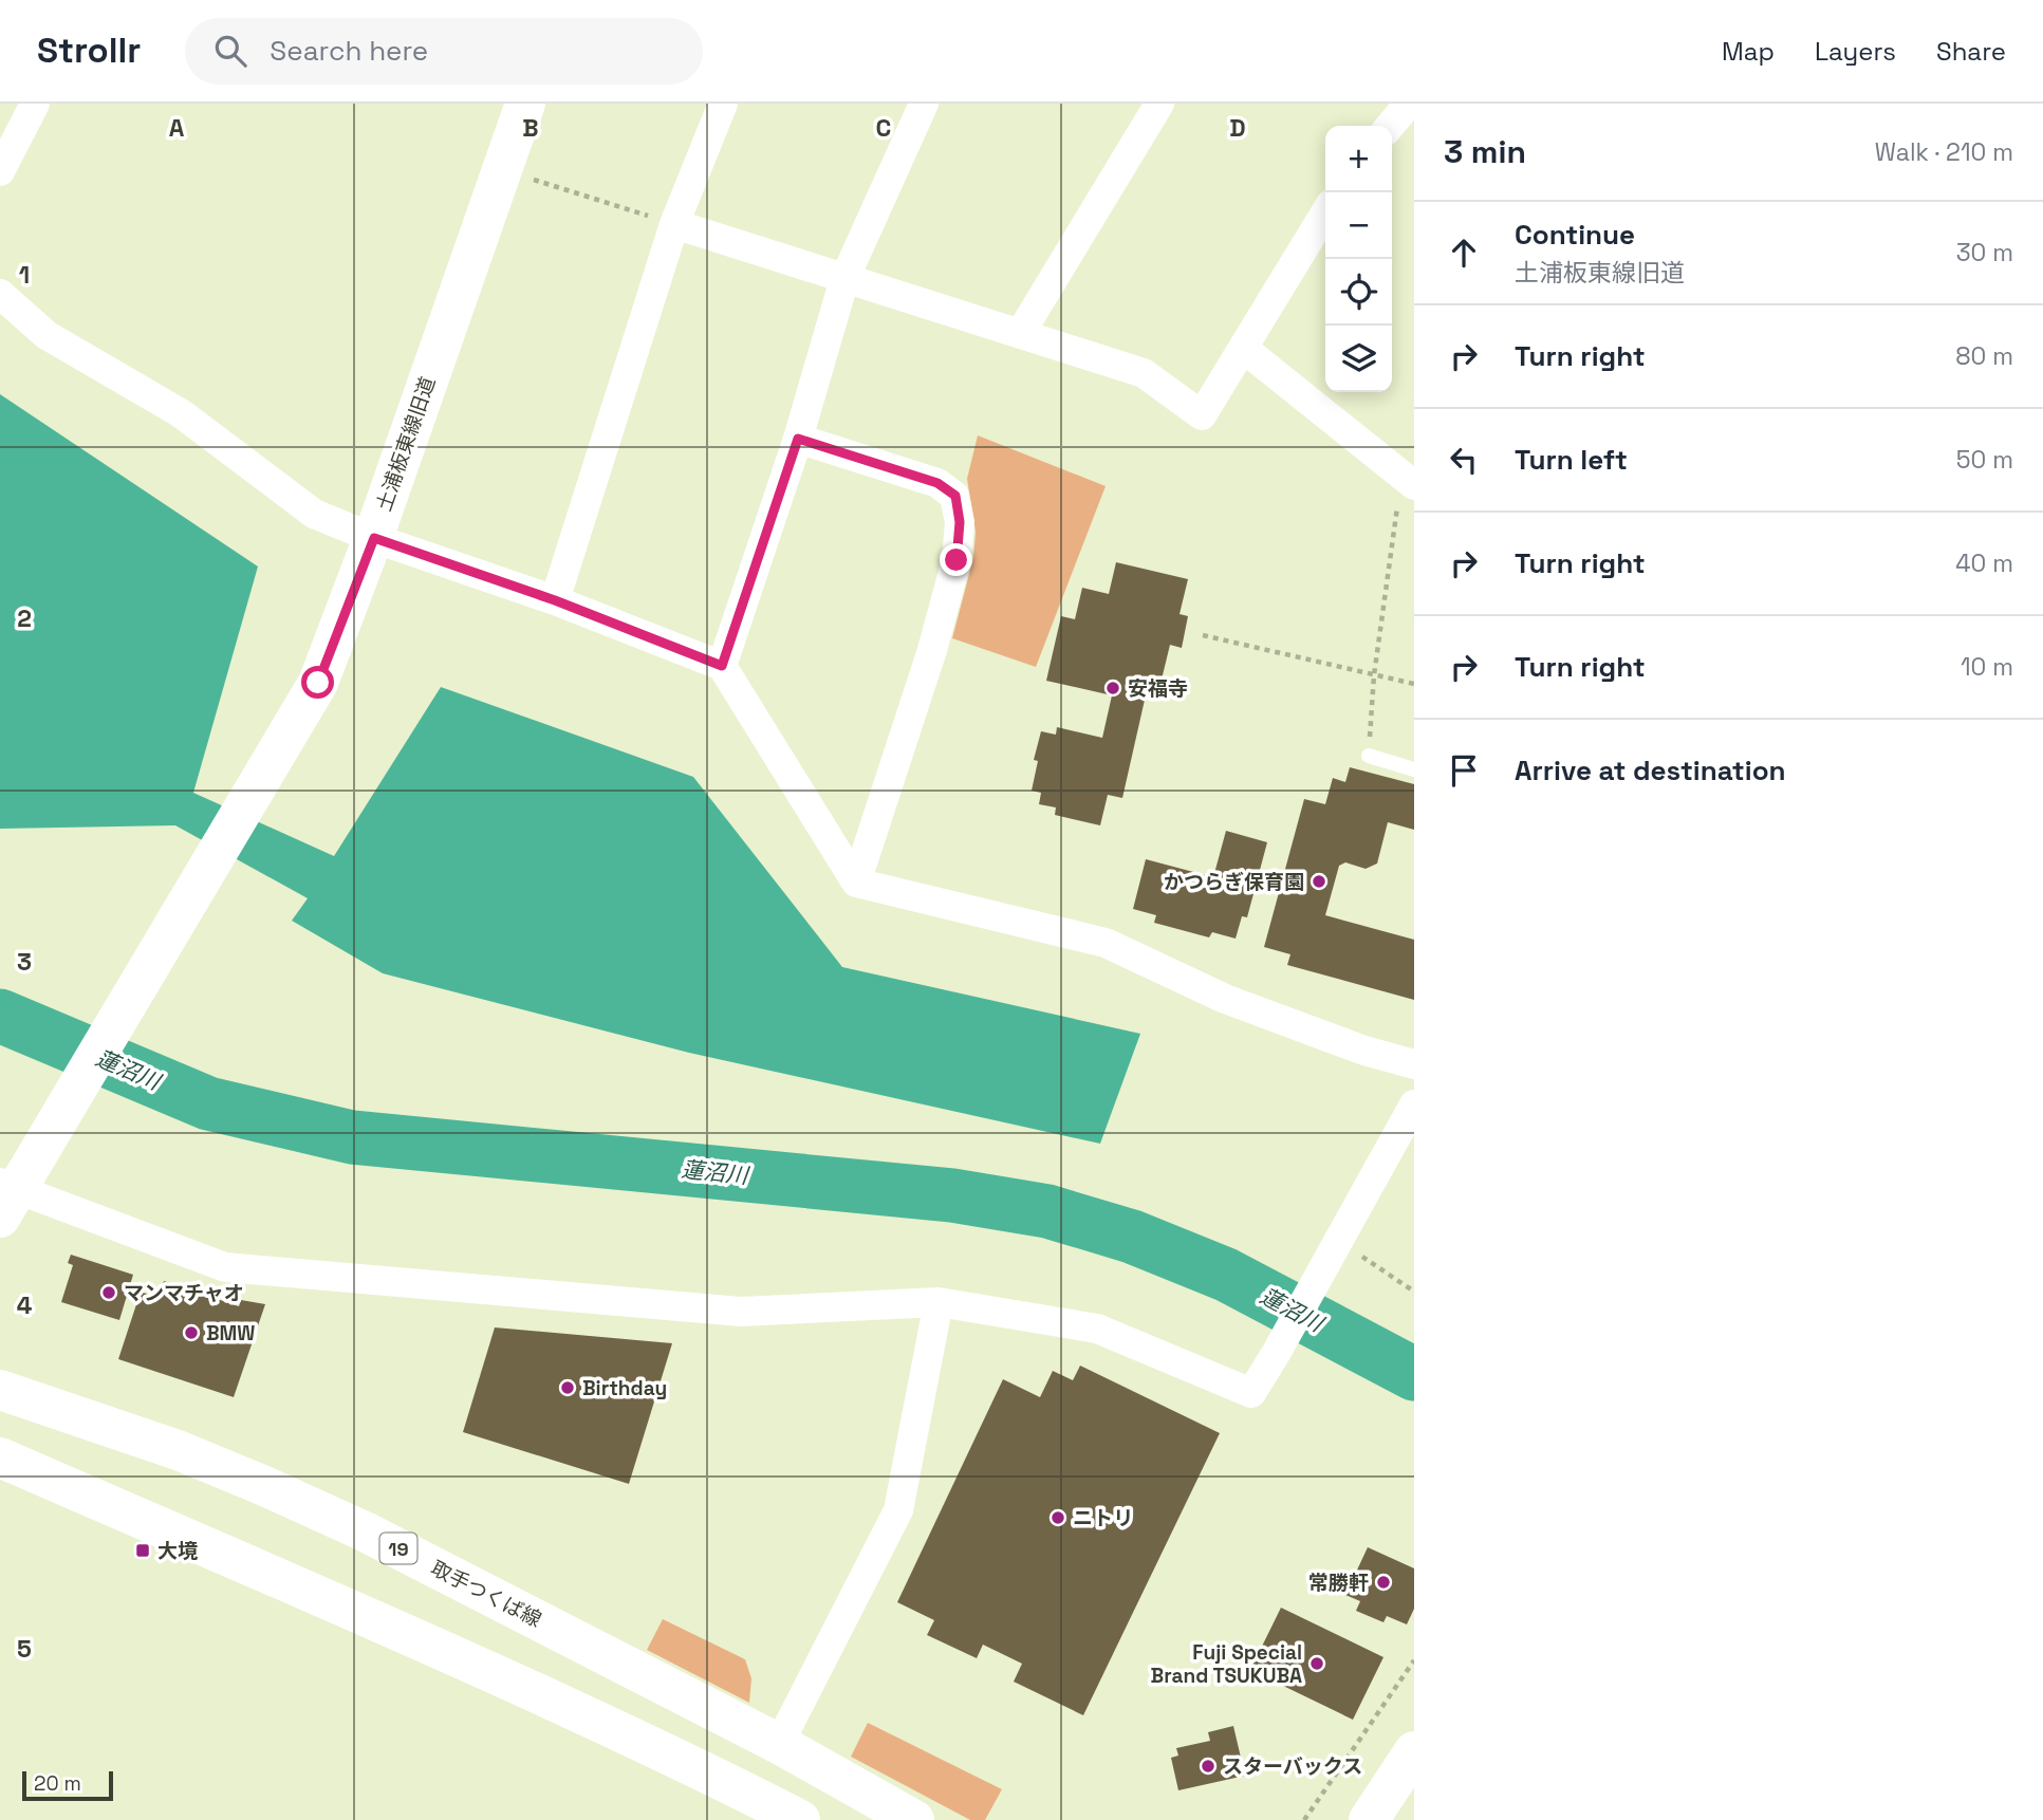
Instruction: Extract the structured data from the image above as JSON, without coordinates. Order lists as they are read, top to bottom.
{
  "streets": {
    "main road": ["土浦板東線旧道", "19", "取手つくば線"]
  },
  "water": ["蓮沼川"],
  "places": {
    "other": [
      "安福寺",
      "かつらぎ保育園",
      "マンマチャオ",
      "BMW",
      "Birthday",
      "ニトリ",
      "常勝軒",
      "Fuji Special Brand TSUKUBA",
      "スターバックス"
    ],
    "transit": ["大境"]
  },
  "scale_bar": "20 m",
  "page": {
    "header": "Strollr",
    "search": "Search here",
    "nav": ["Map", "Layers", "Share"],
    "heading": ["3 min", "Walk · 210 m"],
    "map_buttons": ["+", "−"],
    "list": [
      ["Continue", "土浦板東線旧道", "30 m"],
      ["Turn right", "80 m"],
      ["Turn left", "50 m"],
      ["Turn right", "40 m"],
      ["Turn right", "10 m"],
      "Arrive at destination"
    ],
    "scale": "20 m"
  },
  "grid": {
    "columns": [
      "A",
      "B",
      "C",
      "D"
    ],
    "rows": [
      "1",
      "2",
      "3",
      "4",
      "5"
    ]
  }
}
